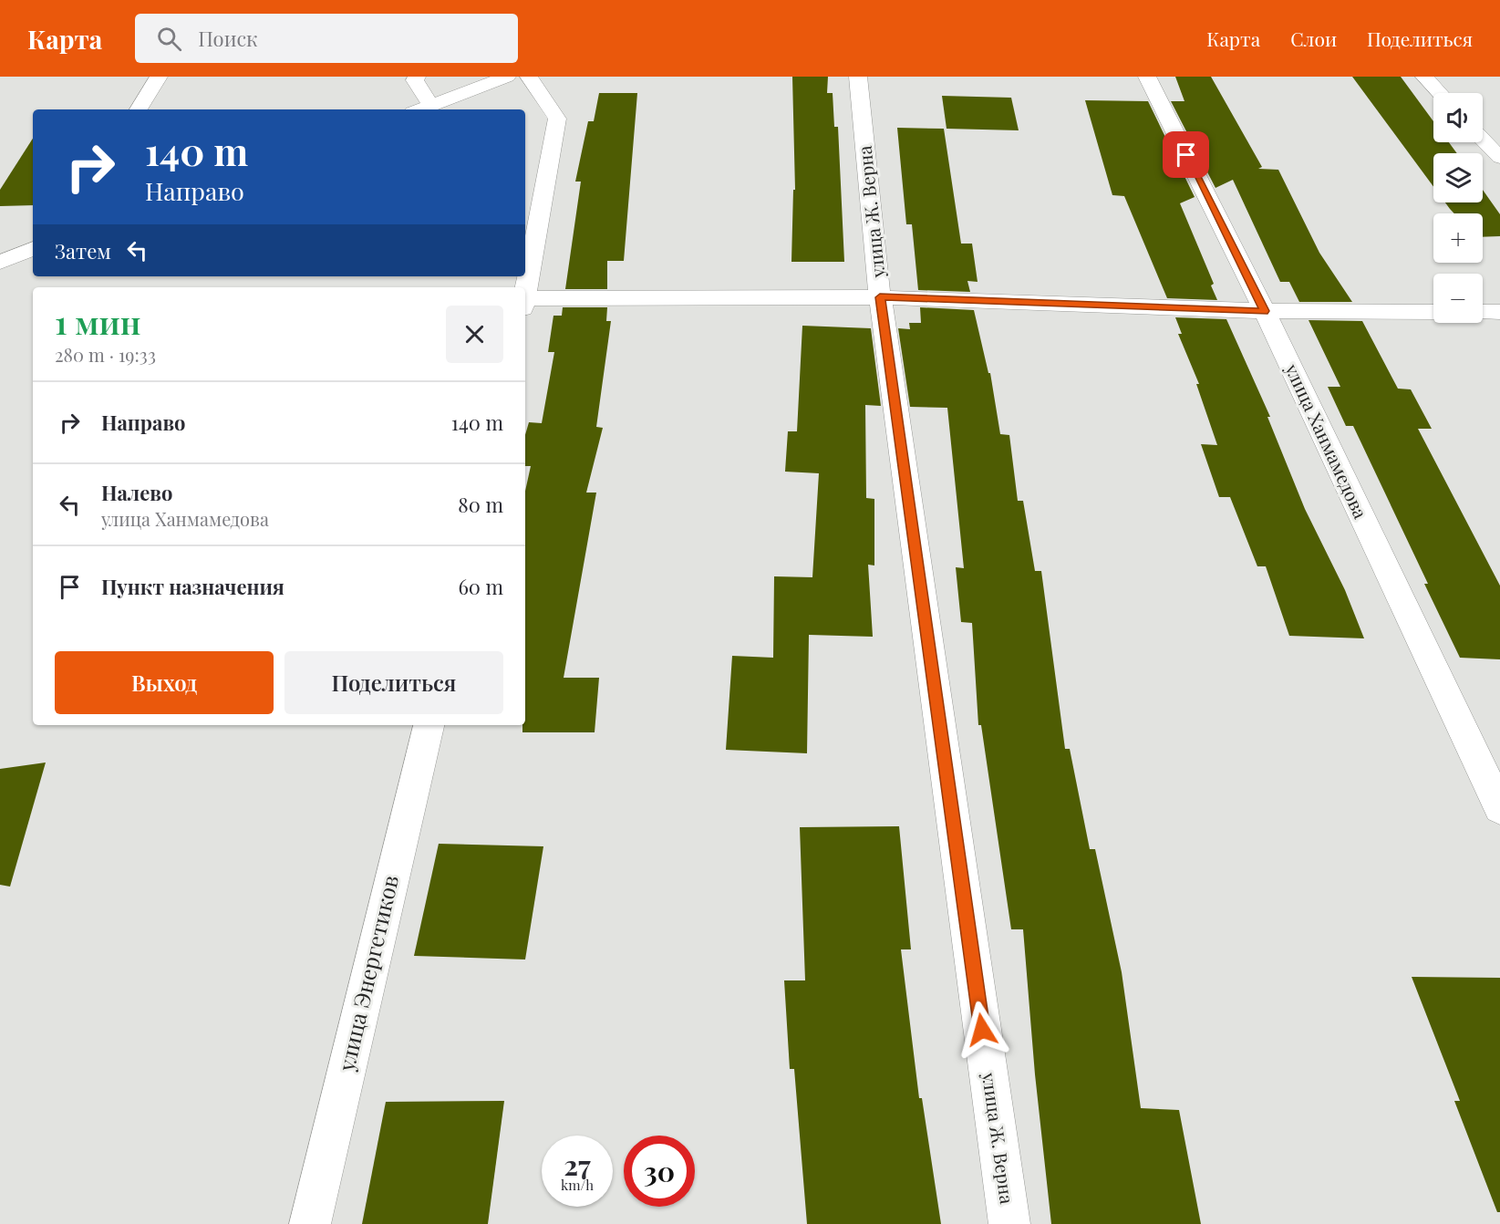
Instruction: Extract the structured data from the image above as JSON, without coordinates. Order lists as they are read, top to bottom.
{
  "streets": {
    "street": ["улица Ж. Верна", "улица Ханмамедова", "улица Энергетиков"]
  },
  "page": {
    "header": "Карта",
    "search": "Поиск",
    "nav": ["Карта", "Слои", "Поделиться"],
    "map_buttons": ["+", "−"],
    "turn": ["140 m", "Направо"],
    "then": "Затем",
    "heading": ["1 мин", "280 m · 19:33"],
    "list": [
      {
        "name": "Направо",
        "value": "140 m"
      },
      {
        "name": "Налево",
        "note": "улица Ханмамедова",
        "value": "80 m"
      },
      {
        "name": "Пункт назначения",
        "value": "60 m"
      }
    ],
    "buttons": ["Выход", "Поделиться"],
    "speed": "27 km/h",
    "limit": "30"
  }
}
